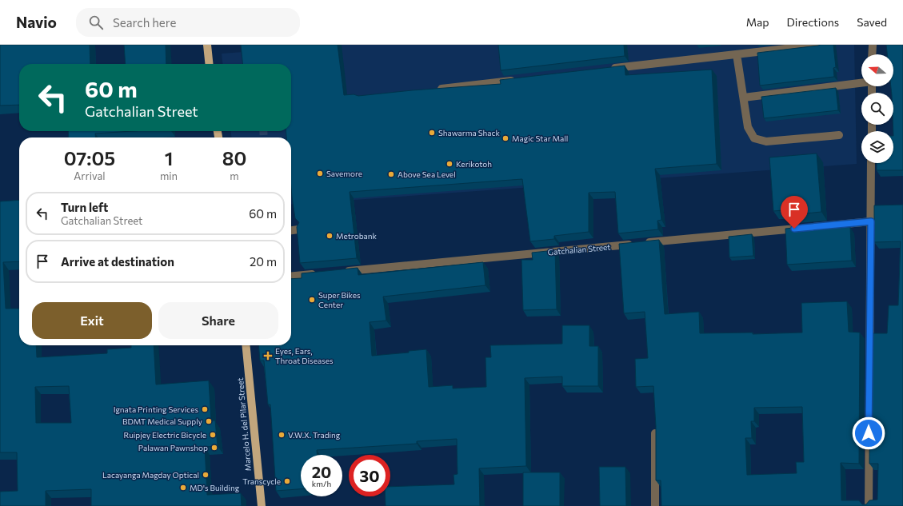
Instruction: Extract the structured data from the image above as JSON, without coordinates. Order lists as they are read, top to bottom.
{
  "streets": {
    "main road": ["Marcelo H. del Pilar Street"],
    "street": ["Gatchalian Street"]
  },
  "places": {
    "other": [
      "Shawarma Shack",
      "Magic Star Mall",
      "Kerikotoh",
      "Savemore",
      "Above Sea Level",
      "Metrobank",
      "Super Bikes Center",
      "Ignata Printing Services",
      "BDMT Medical Supply",
      "Ruipjey Electric Bicycle",
      "V.W.X. Trading",
      "Palawan Pawnshop",
      "Lacayanga Magday Optical",
      "Transcycle",
      "MD's Building"
    ],
    "health": ["Eyes, Ears, Throat Diseases"]
  },
  "north": "left",
  "page": {
    "header": "Navio",
    "search": "Search here",
    "nav": ["Map", "Directions", "Saved"],
    "turn": ["60 m", "Gatchalian Street"],
    "eta": [
      "07:05",
      "Arrival",
      "1",
      "min",
      "80",
      "m"
    ],
    "list": [
      {
        "name": "Turn left",
        "note": "Gatchalian Street",
        "value": "60 m"
      },
      {
        "name": "Arrive at destination",
        "value": "20 m"
      }
    ],
    "buttons": ["Exit", "Share"],
    "speed": "20 km/h",
    "limit": "30"
  }
}
